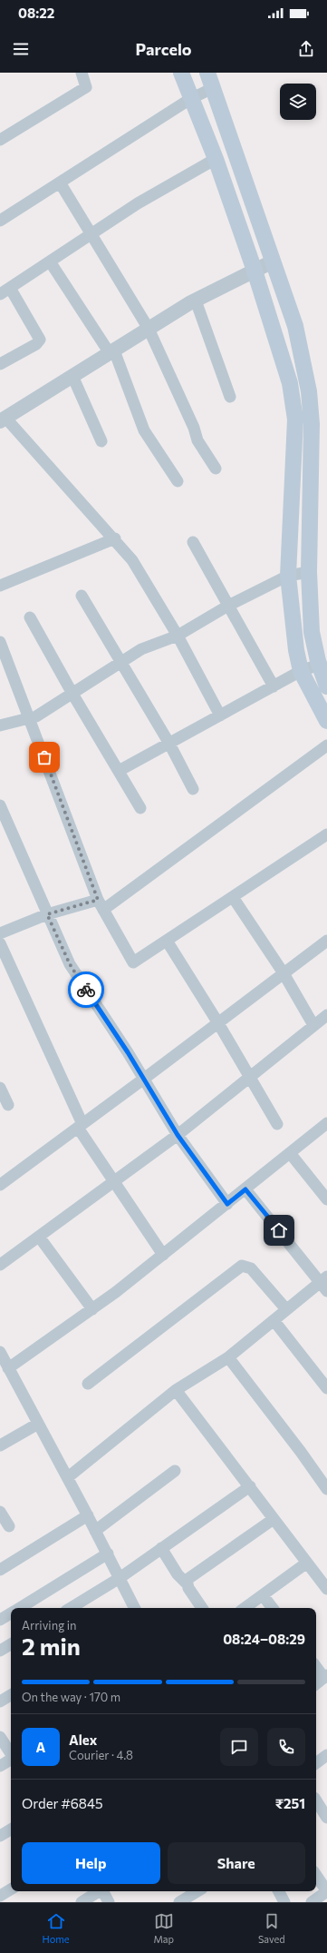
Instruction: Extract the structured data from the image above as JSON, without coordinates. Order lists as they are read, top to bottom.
{
  "page": {
    "status": "08:22",
    "header": "Parcelo",
    "heading": ["2 min", "Arriving in", "08:24–08:29"],
    "panel": [
      "Alex",
      "Courier · 4.8",
      "Order #6845",
      "₹251"
    ],
    "bar": "On the way · 170 m",
    "round": "A",
    "buttons": ["Help", "Share"],
    "tabs": ["Home", "Map", "Saved"]
  }
}
